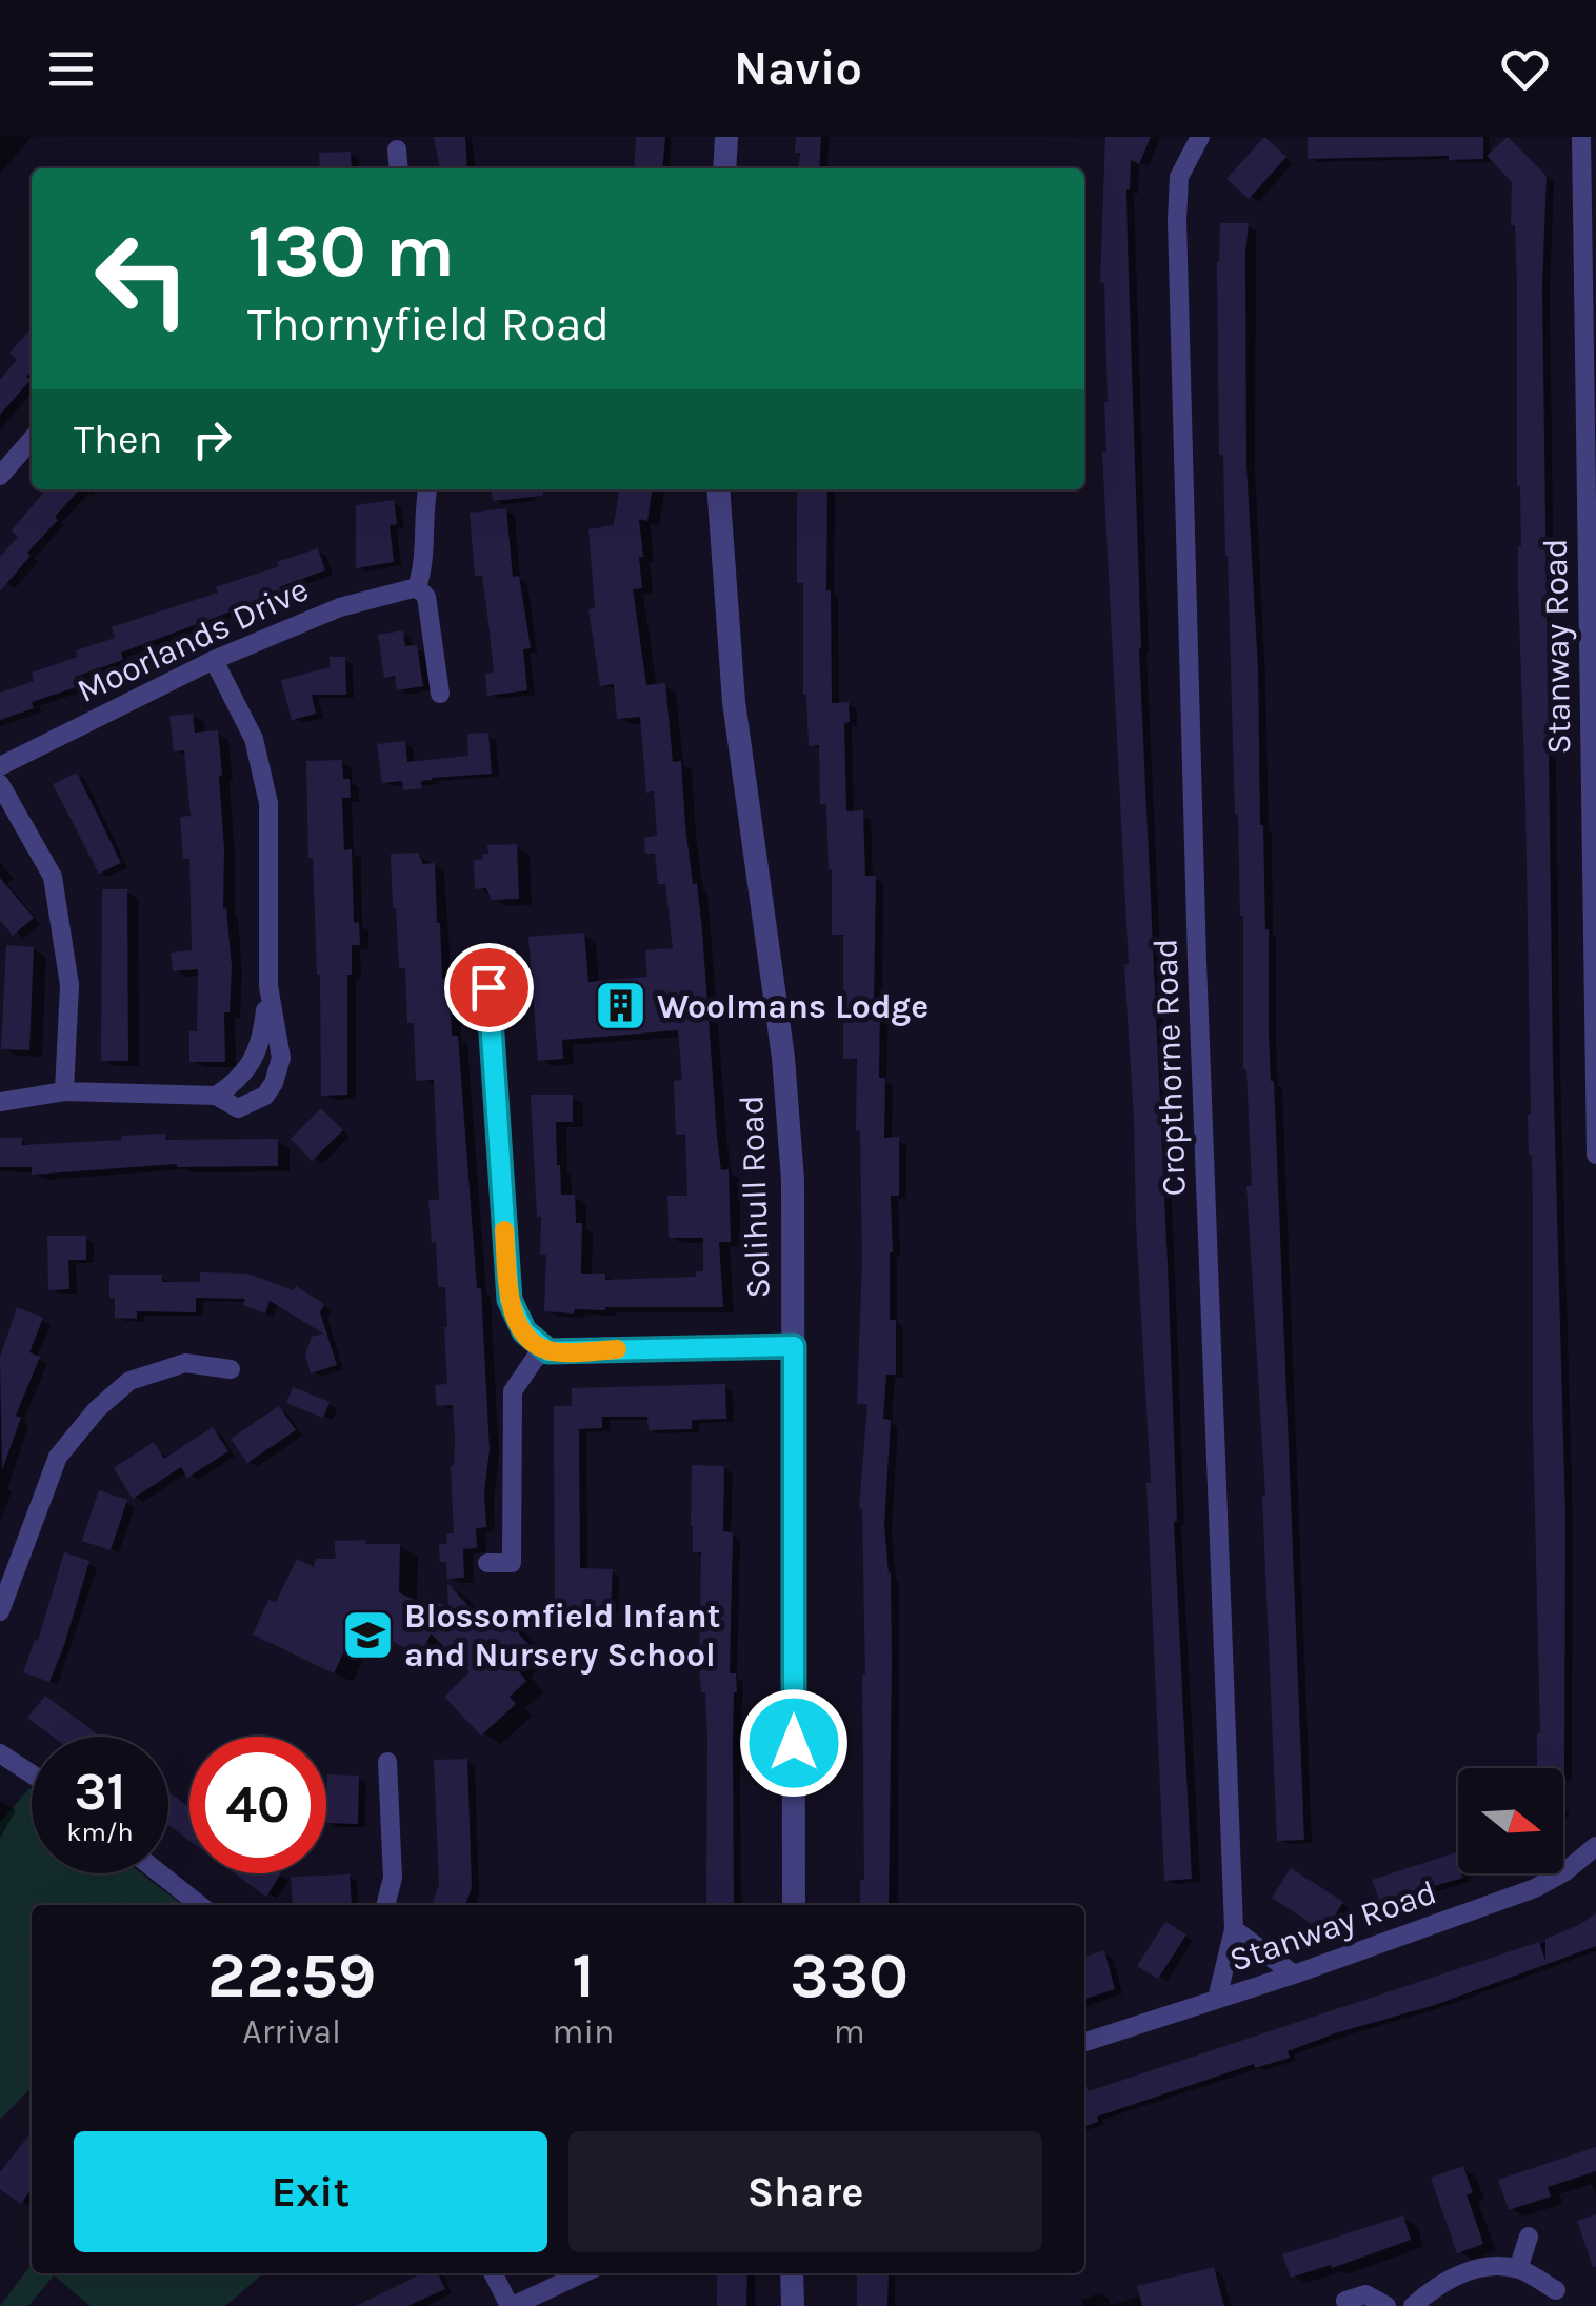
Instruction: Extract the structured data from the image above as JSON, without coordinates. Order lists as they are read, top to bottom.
{
  "streets": {
    "street": [
      "Moorlands Drive",
      "Stanway Road",
      "Cropthorne Road",
      "Solihull Road"
    ]
  },
  "crossings": [
    ["Stanway Road", "Cropthorne Road"]
  ],
  "places": {
    "building": ["Woolmans Lodge"],
    "school or university": ["Blossomfield Infant and Nursery School"]
  },
  "north": "right",
  "page": {
    "header": "Navio",
    "turn": ["130 m", "Thornyfield Road"],
    "then": "Then",
    "speed": "31 km/h",
    "limit": "40",
    "eta": [
      "22:59",
      "Arrival",
      "1",
      "min",
      "330",
      "m"
    ],
    "buttons": ["Exit", "Share"]
  }
}
